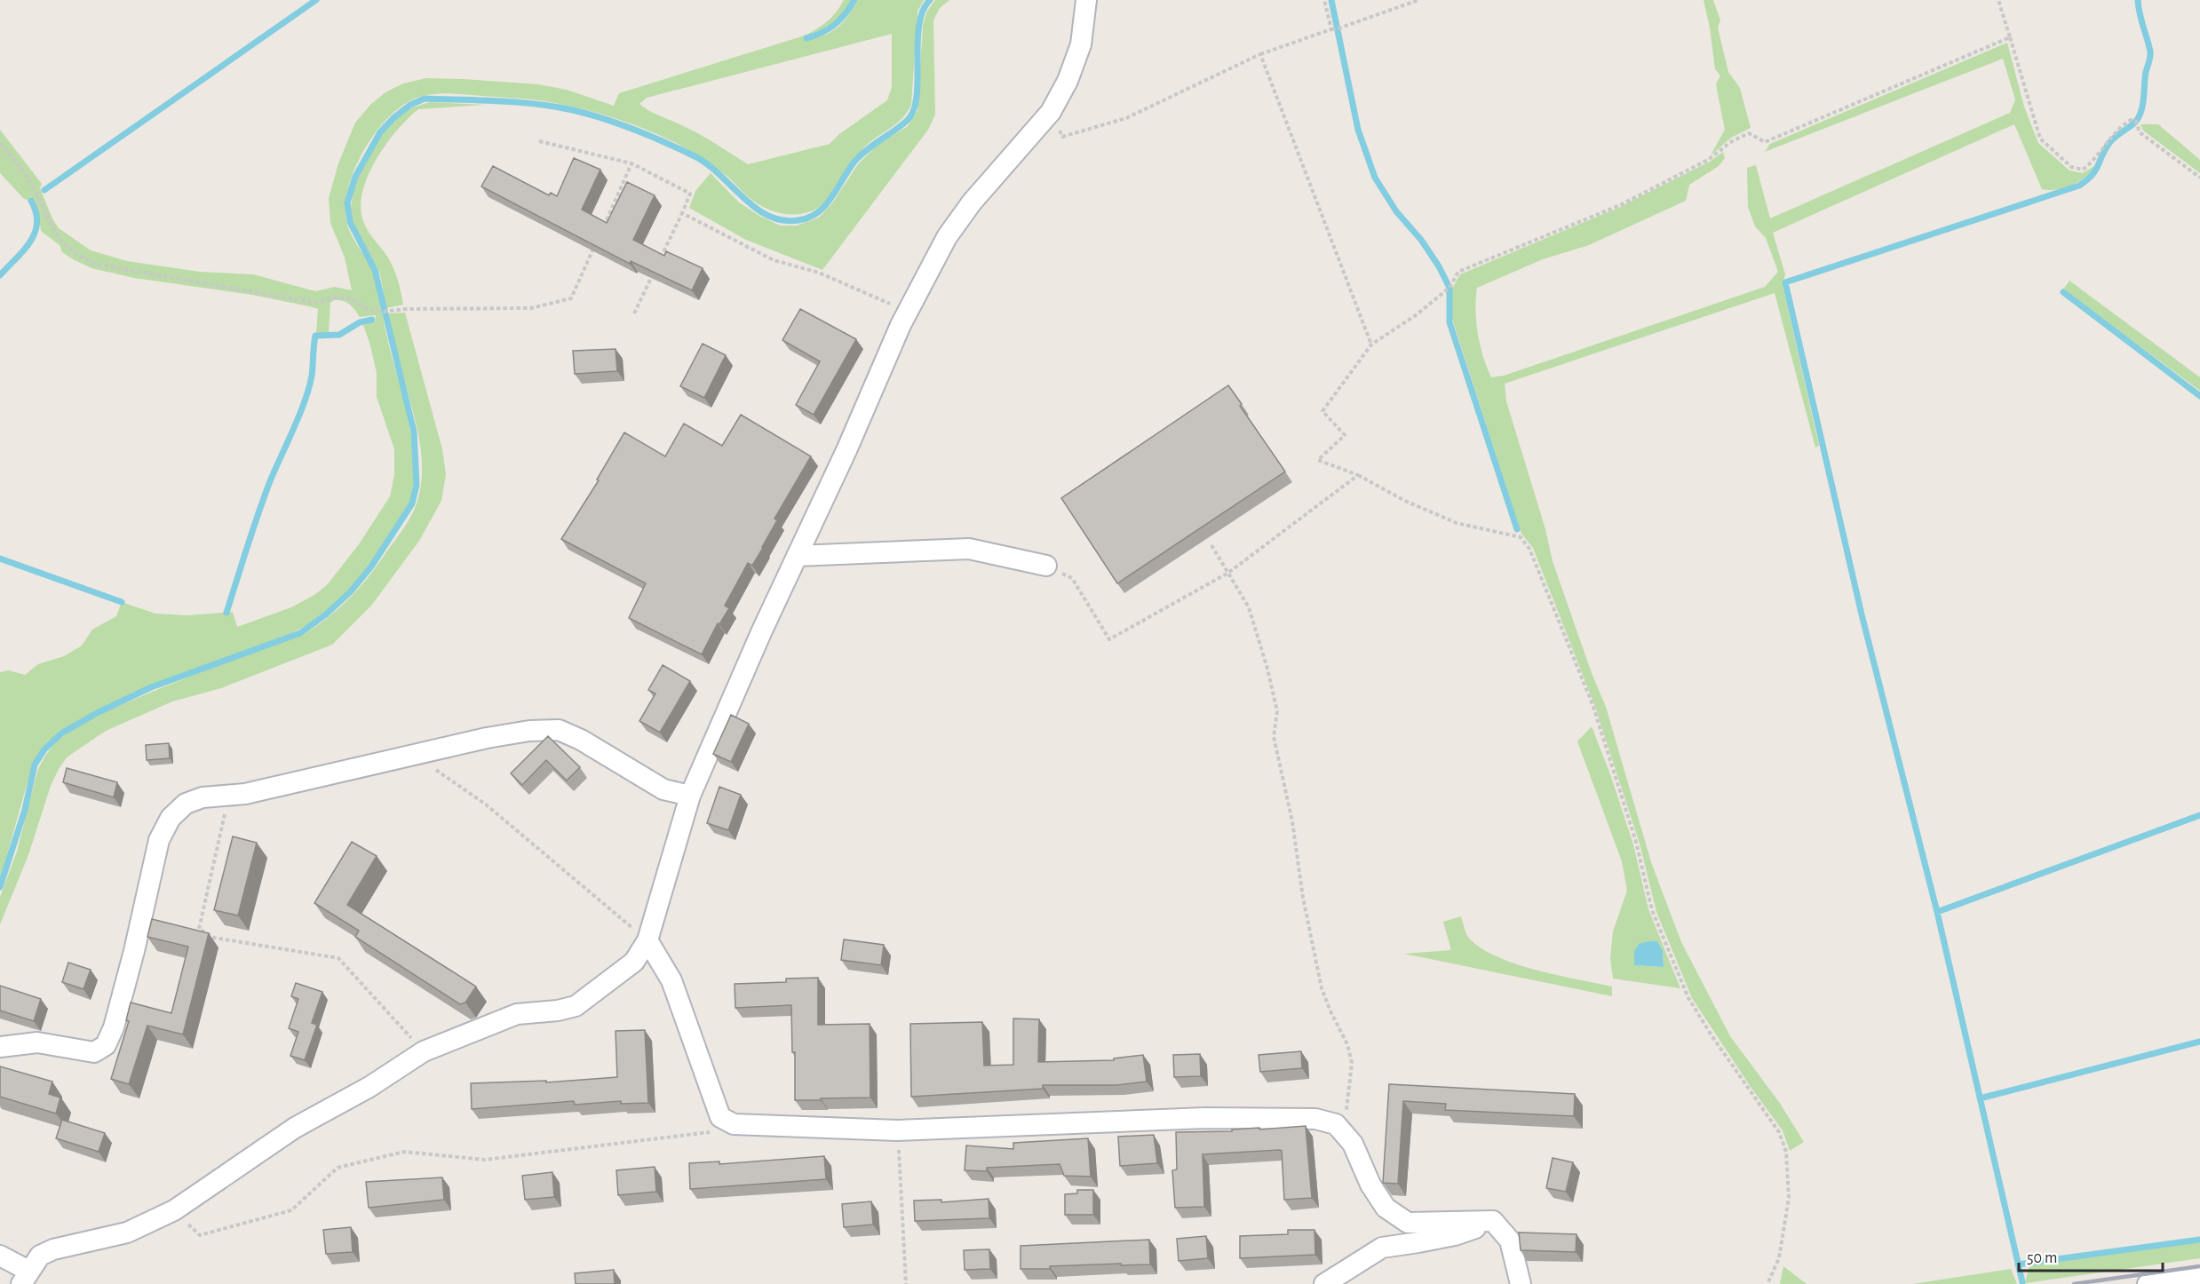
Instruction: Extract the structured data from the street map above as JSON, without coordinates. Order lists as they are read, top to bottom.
{
  "scale_bar": "50 m"
}
